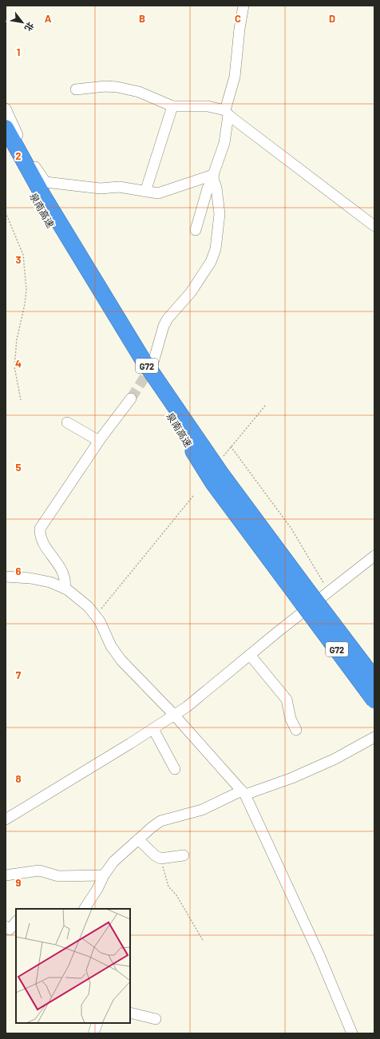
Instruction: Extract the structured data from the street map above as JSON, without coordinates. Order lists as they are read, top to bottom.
{
  "streets": {
    "highway": ["泉南高速", "G72"]
  },
  "north": "bottom right",
  "grid": {
    "columns": [
      "A",
      "B",
      "C",
      "D"
    ],
    "rows": [
      "1",
      "2",
      "3",
      "4",
      "5",
      "6",
      "7",
      "8",
      "9"
    ]
  }
}
